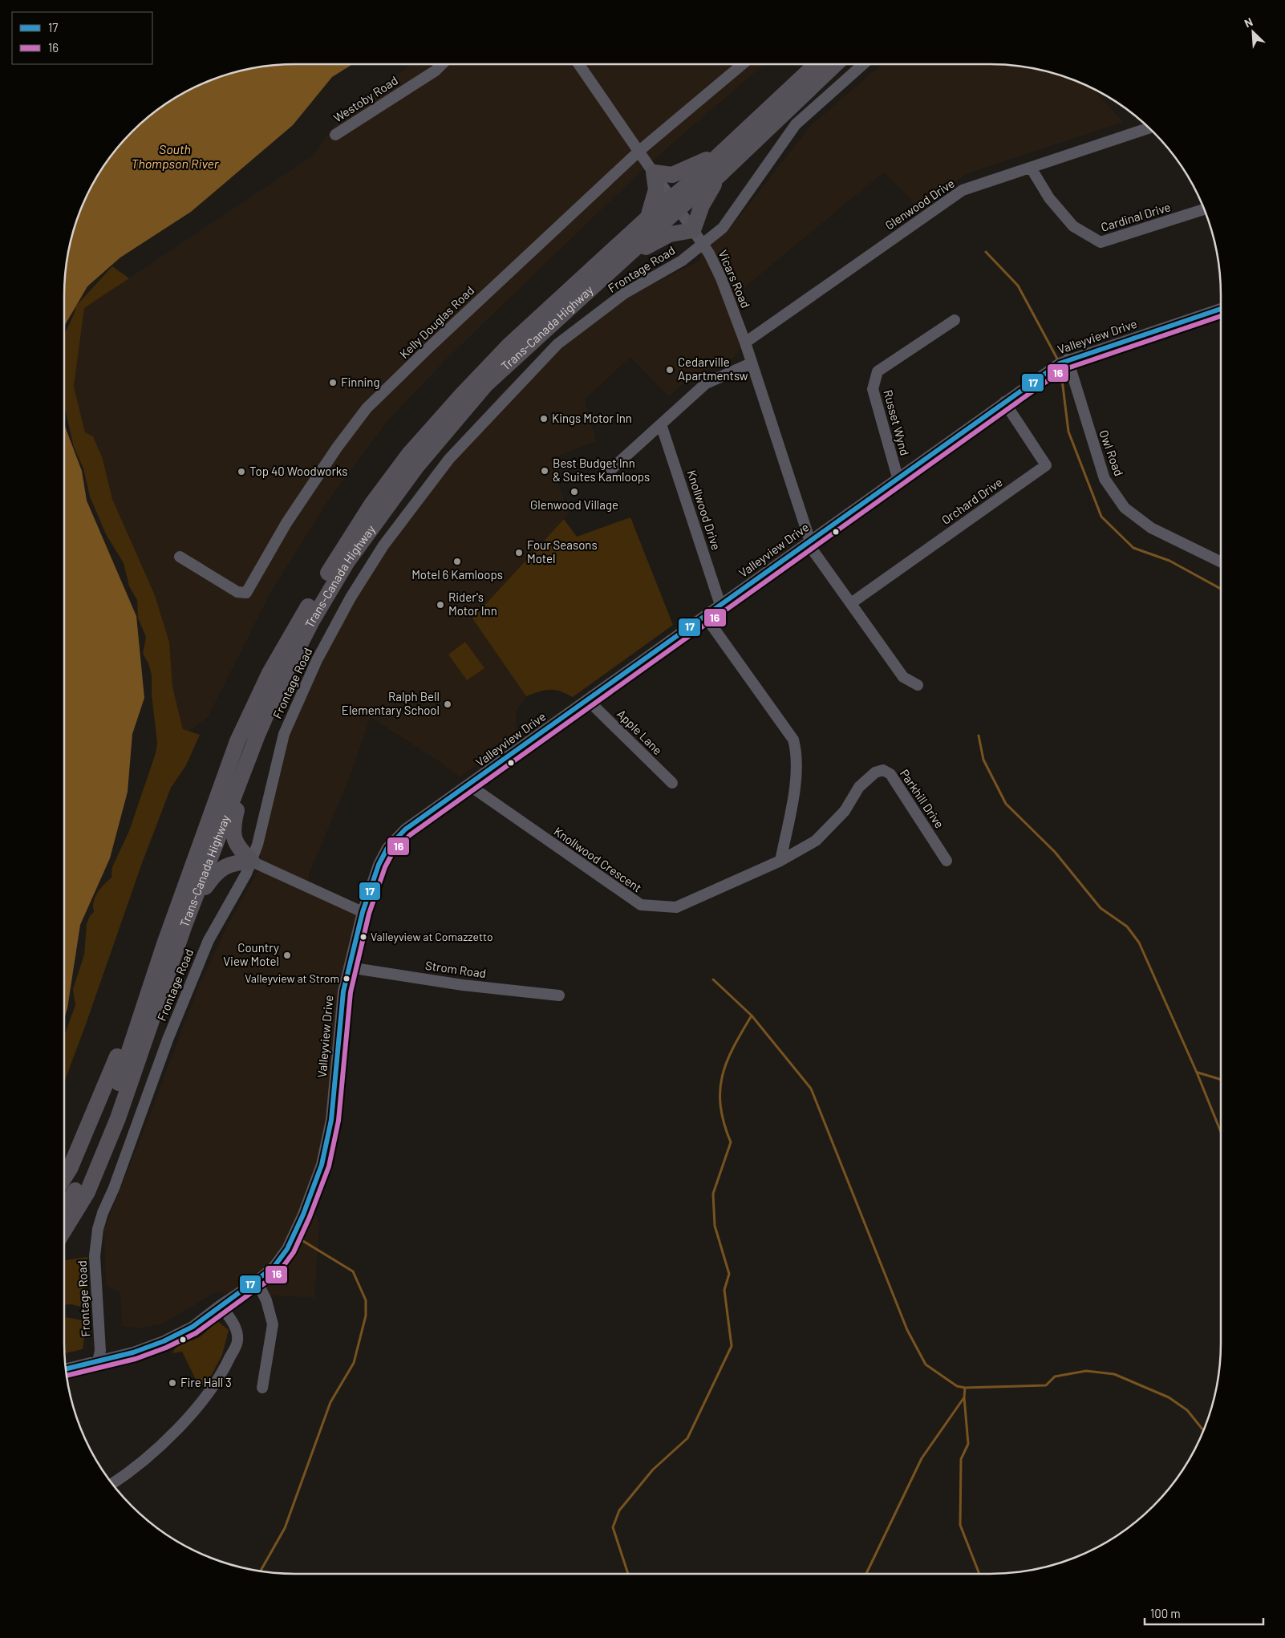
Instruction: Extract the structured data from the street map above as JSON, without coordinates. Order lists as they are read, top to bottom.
{
  "streets": {
    "highway": ["Trans-Canada Highway"],
    "street": [
      "Westoby Road",
      "Glenwood Drive",
      "Cardinal Drive",
      "Frontage Road",
      "Vicars Road",
      "Kelly Douglas Road",
      "Valleyview Drive",
      "Russet Wynd",
      "Owl Road",
      "Orchard Drive",
      "Knollwood Drive",
      "Apple Lane",
      "Parkhill Drive",
      "Knollwood Crescent",
      "Strom Road"
    ]
  },
  "crossings": [
    ["Glenwood Drive", "Cardinal Drive"],
    ["Glenwood Drive", "Vicars Road"],
    ["Frontage Road", "Vicars Road"],
    ["Frontage Road", "Valleyview Drive"],
    ["Vicars Road", "Kelly Douglas Road"],
    ["Vicars Road", "Trans-Canada Highway"],
    ["Vicars Road", "Valleyview Drive"],
    ["Valleyview Drive", "Russet Wynd"],
    ["Valleyview Drive", "Owl Road"],
    ["Valleyview Drive", "Orchard Drive"],
    ["Valleyview Drive", "Knollwood Drive"],
    ["Valleyview Drive", "Apple Lane"],
    ["Valleyview Drive", "Knollwood Crescent"],
    ["Valleyview Drive", "Strom Road"],
    ["Parkhill Drive", "Knollwood Crescent"]
  ],
  "water": ["South Thompson River"],
  "places": [
    "Cedarville Apartmentsw",
    "Finning",
    "Kings Motor Inn",
    "Best Budget Inn & Suites Kamloops",
    "Top 40 Woodworks",
    "Glenwood Village",
    "Four Seasons Motel",
    "Motel 6 Kamloops",
    "Rider's Motor Inn",
    "Ralph Bell Elementary School",
    "Valleyview at Comazzetto",
    "Country View Motel",
    "Valleyview at Strom",
    "Fire Hall 3"
  ],
  "lines": ["transit line 17", "transit line 16"],
  "legend": ["17", "16"],
  "scale_bar": "100 m",
  "north": "top left"
}
